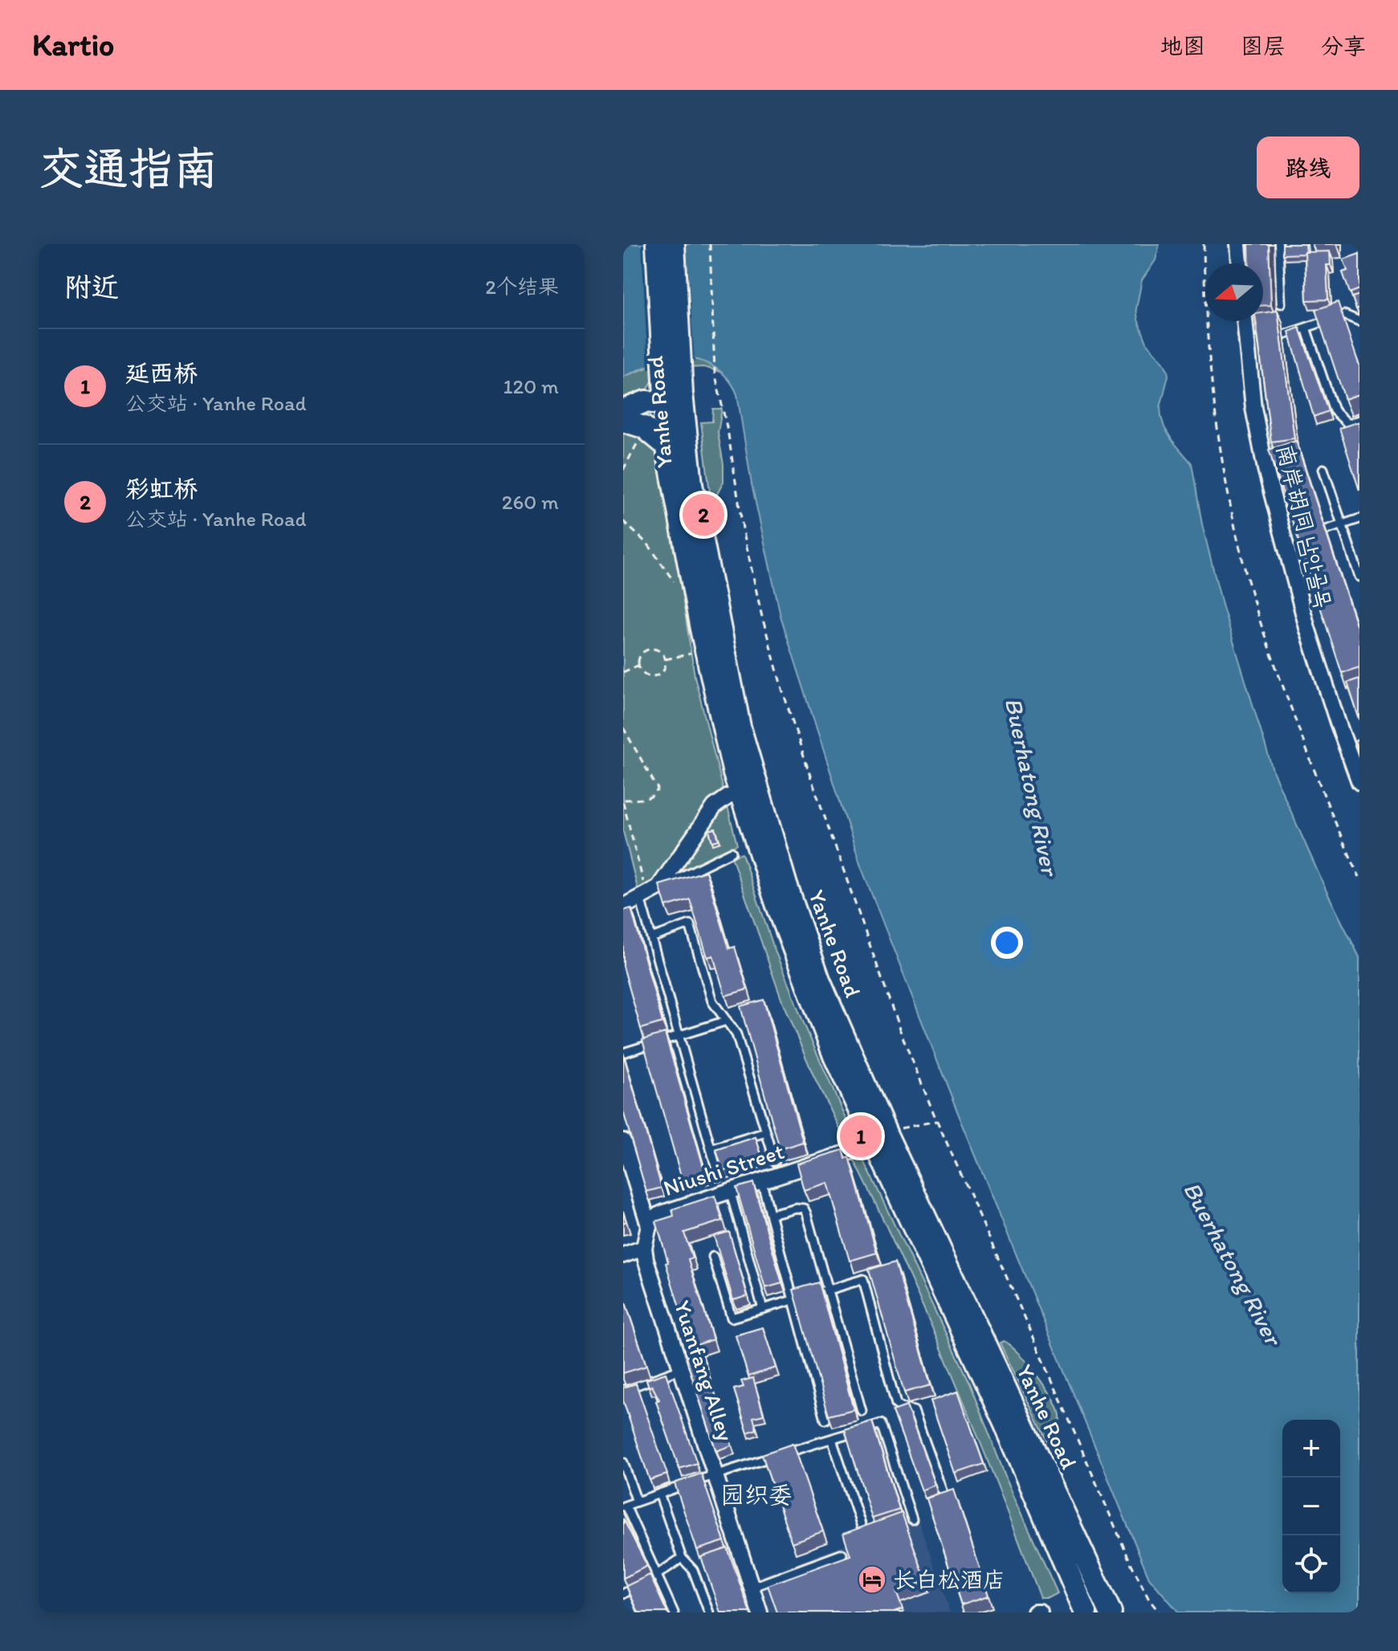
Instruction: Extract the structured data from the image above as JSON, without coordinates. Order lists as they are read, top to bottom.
{
  "streets": {
    "main road": ["Yanhe Road"],
    "street": ["南岸胡同 남안골목", "Niushi Street", "Yuanfang Alley"]
  },
  "crossings": [
    ["Niushi Street", "Yuanfang Alley"]
  ],
  "districts": ["园织委"],
  "water": ["Buerhatong River"],
  "places": {
    "hotel": ["长白松酒店"]
  },
  "north": "left",
  "page": {
    "header": "Kartio",
    "nav": ["地图", "图层", "分享"],
    "buttons": "路线",
    "title": "交通指南",
    "heading": ["附近", "2个结果"],
    "list": [
      {
        "mark": "1",
        "name": "延西桥",
        "note": "公交站 · Yanhe Road",
        "value": "120 m"
      },
      {
        "mark": "2",
        "name": "彩虹桥",
        "note": "公交站 · Yanhe Road",
        "value": "260 m"
      }
    ],
    "pins": ["2", "1"],
    "map_buttons": ["+", "−"]
  }
}
